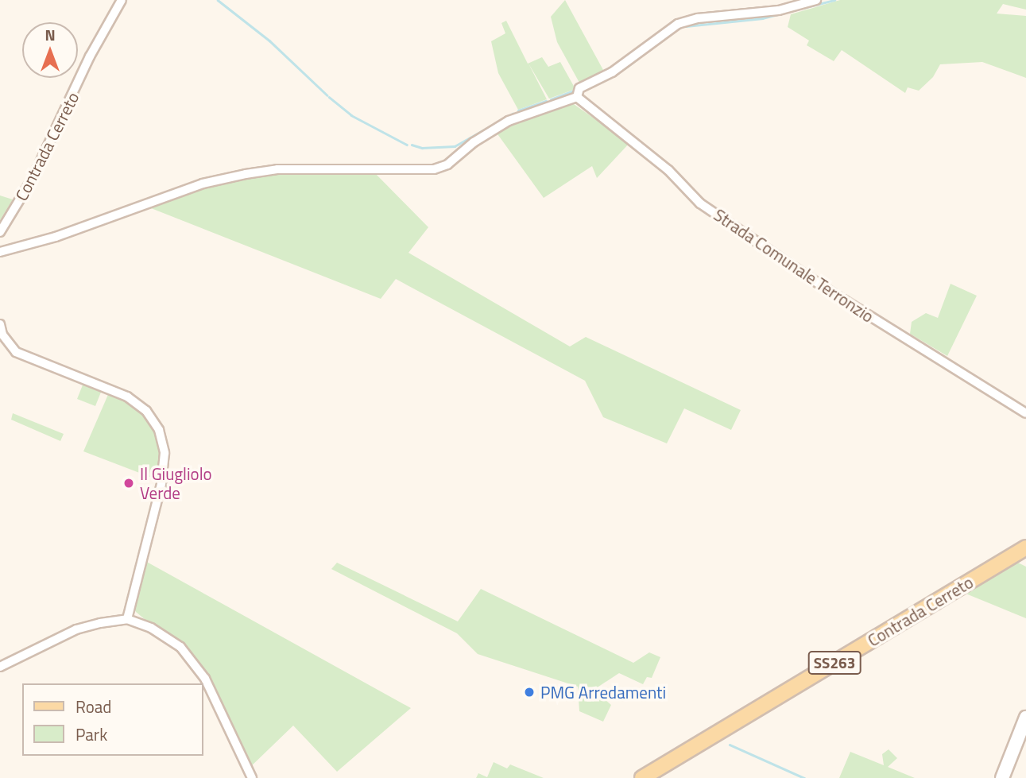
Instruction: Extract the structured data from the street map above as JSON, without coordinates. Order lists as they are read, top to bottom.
{
  "streets": {
    "main road": ["Contrada Cerreto", "SS263"],
    "street": ["Strada Comunale Terronzio"]
  },
  "places": ["Il Giugliolo Verde", "PMG Arredamenti"],
  "legend": ["Road", "Park"],
  "north": "top"
}
